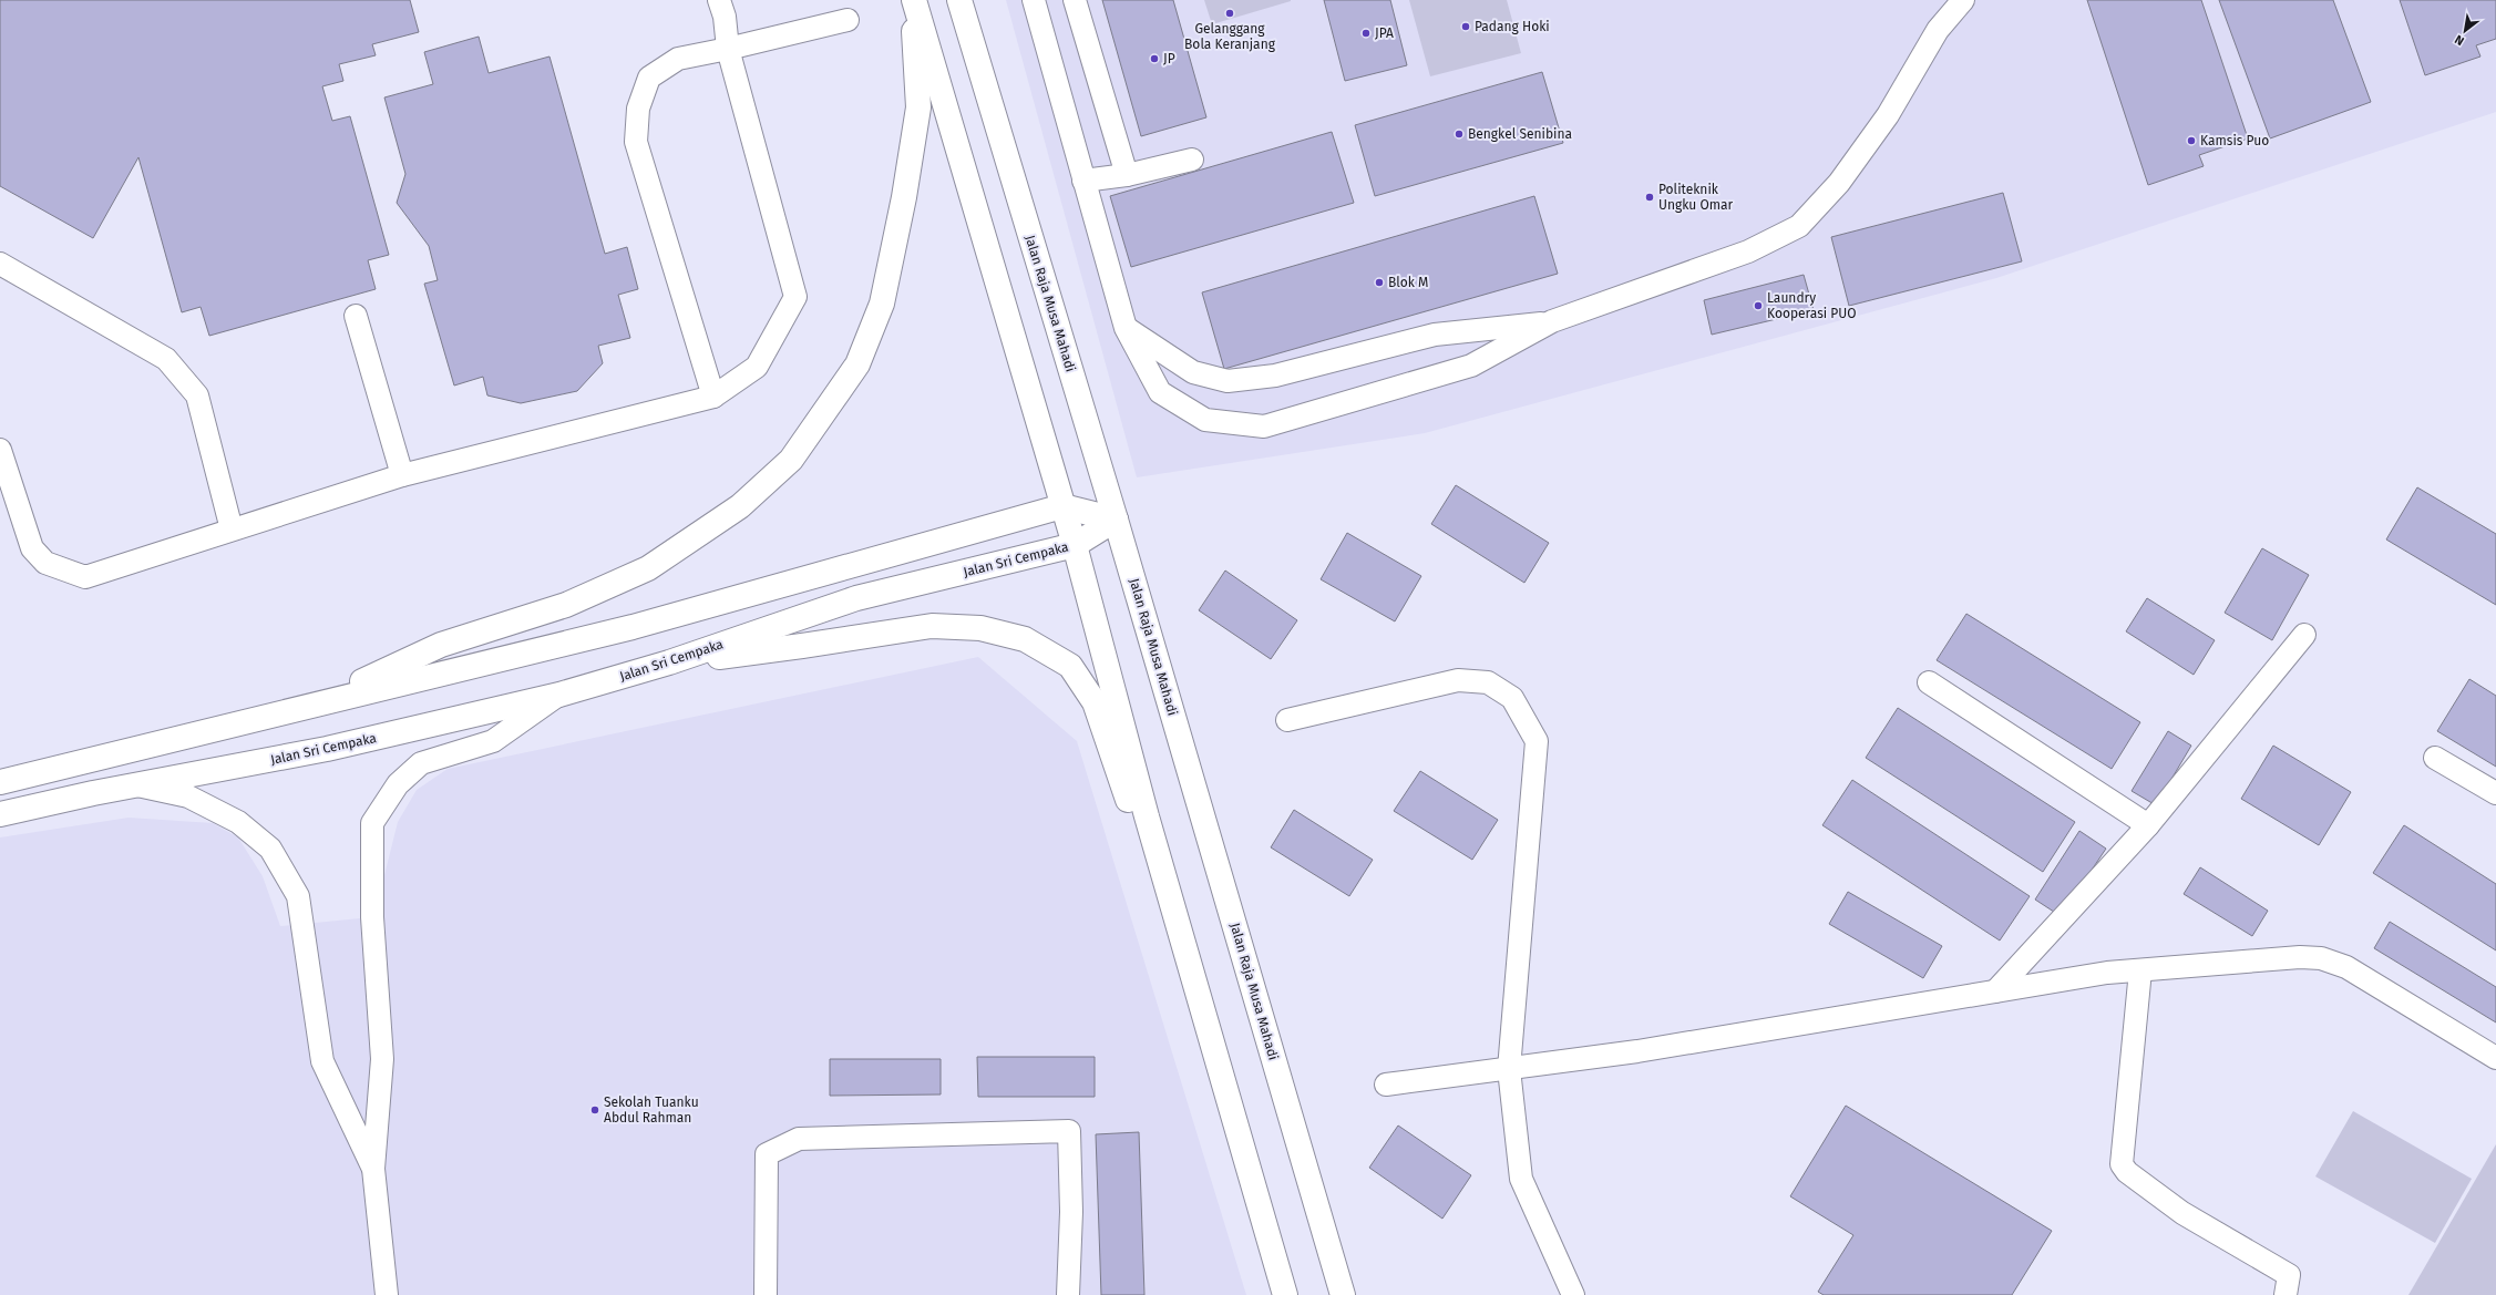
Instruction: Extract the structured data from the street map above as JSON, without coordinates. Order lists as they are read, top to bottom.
{
  "streets": {
    "main road": ["Jalan Raja Musa Mahadi", "Jalan Sri Cempaka"]
  },
  "crossings": [
    ["Jalan Raja Musa Mahadi", "Jalan Sri Cempaka"]
  ],
  "places": [
    "Gelanggang Bola Keranjang",
    "Padang Hoki",
    "JPA",
    "JP",
    "Bengkel Senibina",
    "Kamsis Puo",
    "Politeknik Ungku Omar",
    "Blok M",
    "Laundry Kooperasi PUO",
    "Sekolah Tuanku Abdul Rahman"
  ],
  "north": "bottom left"
}
